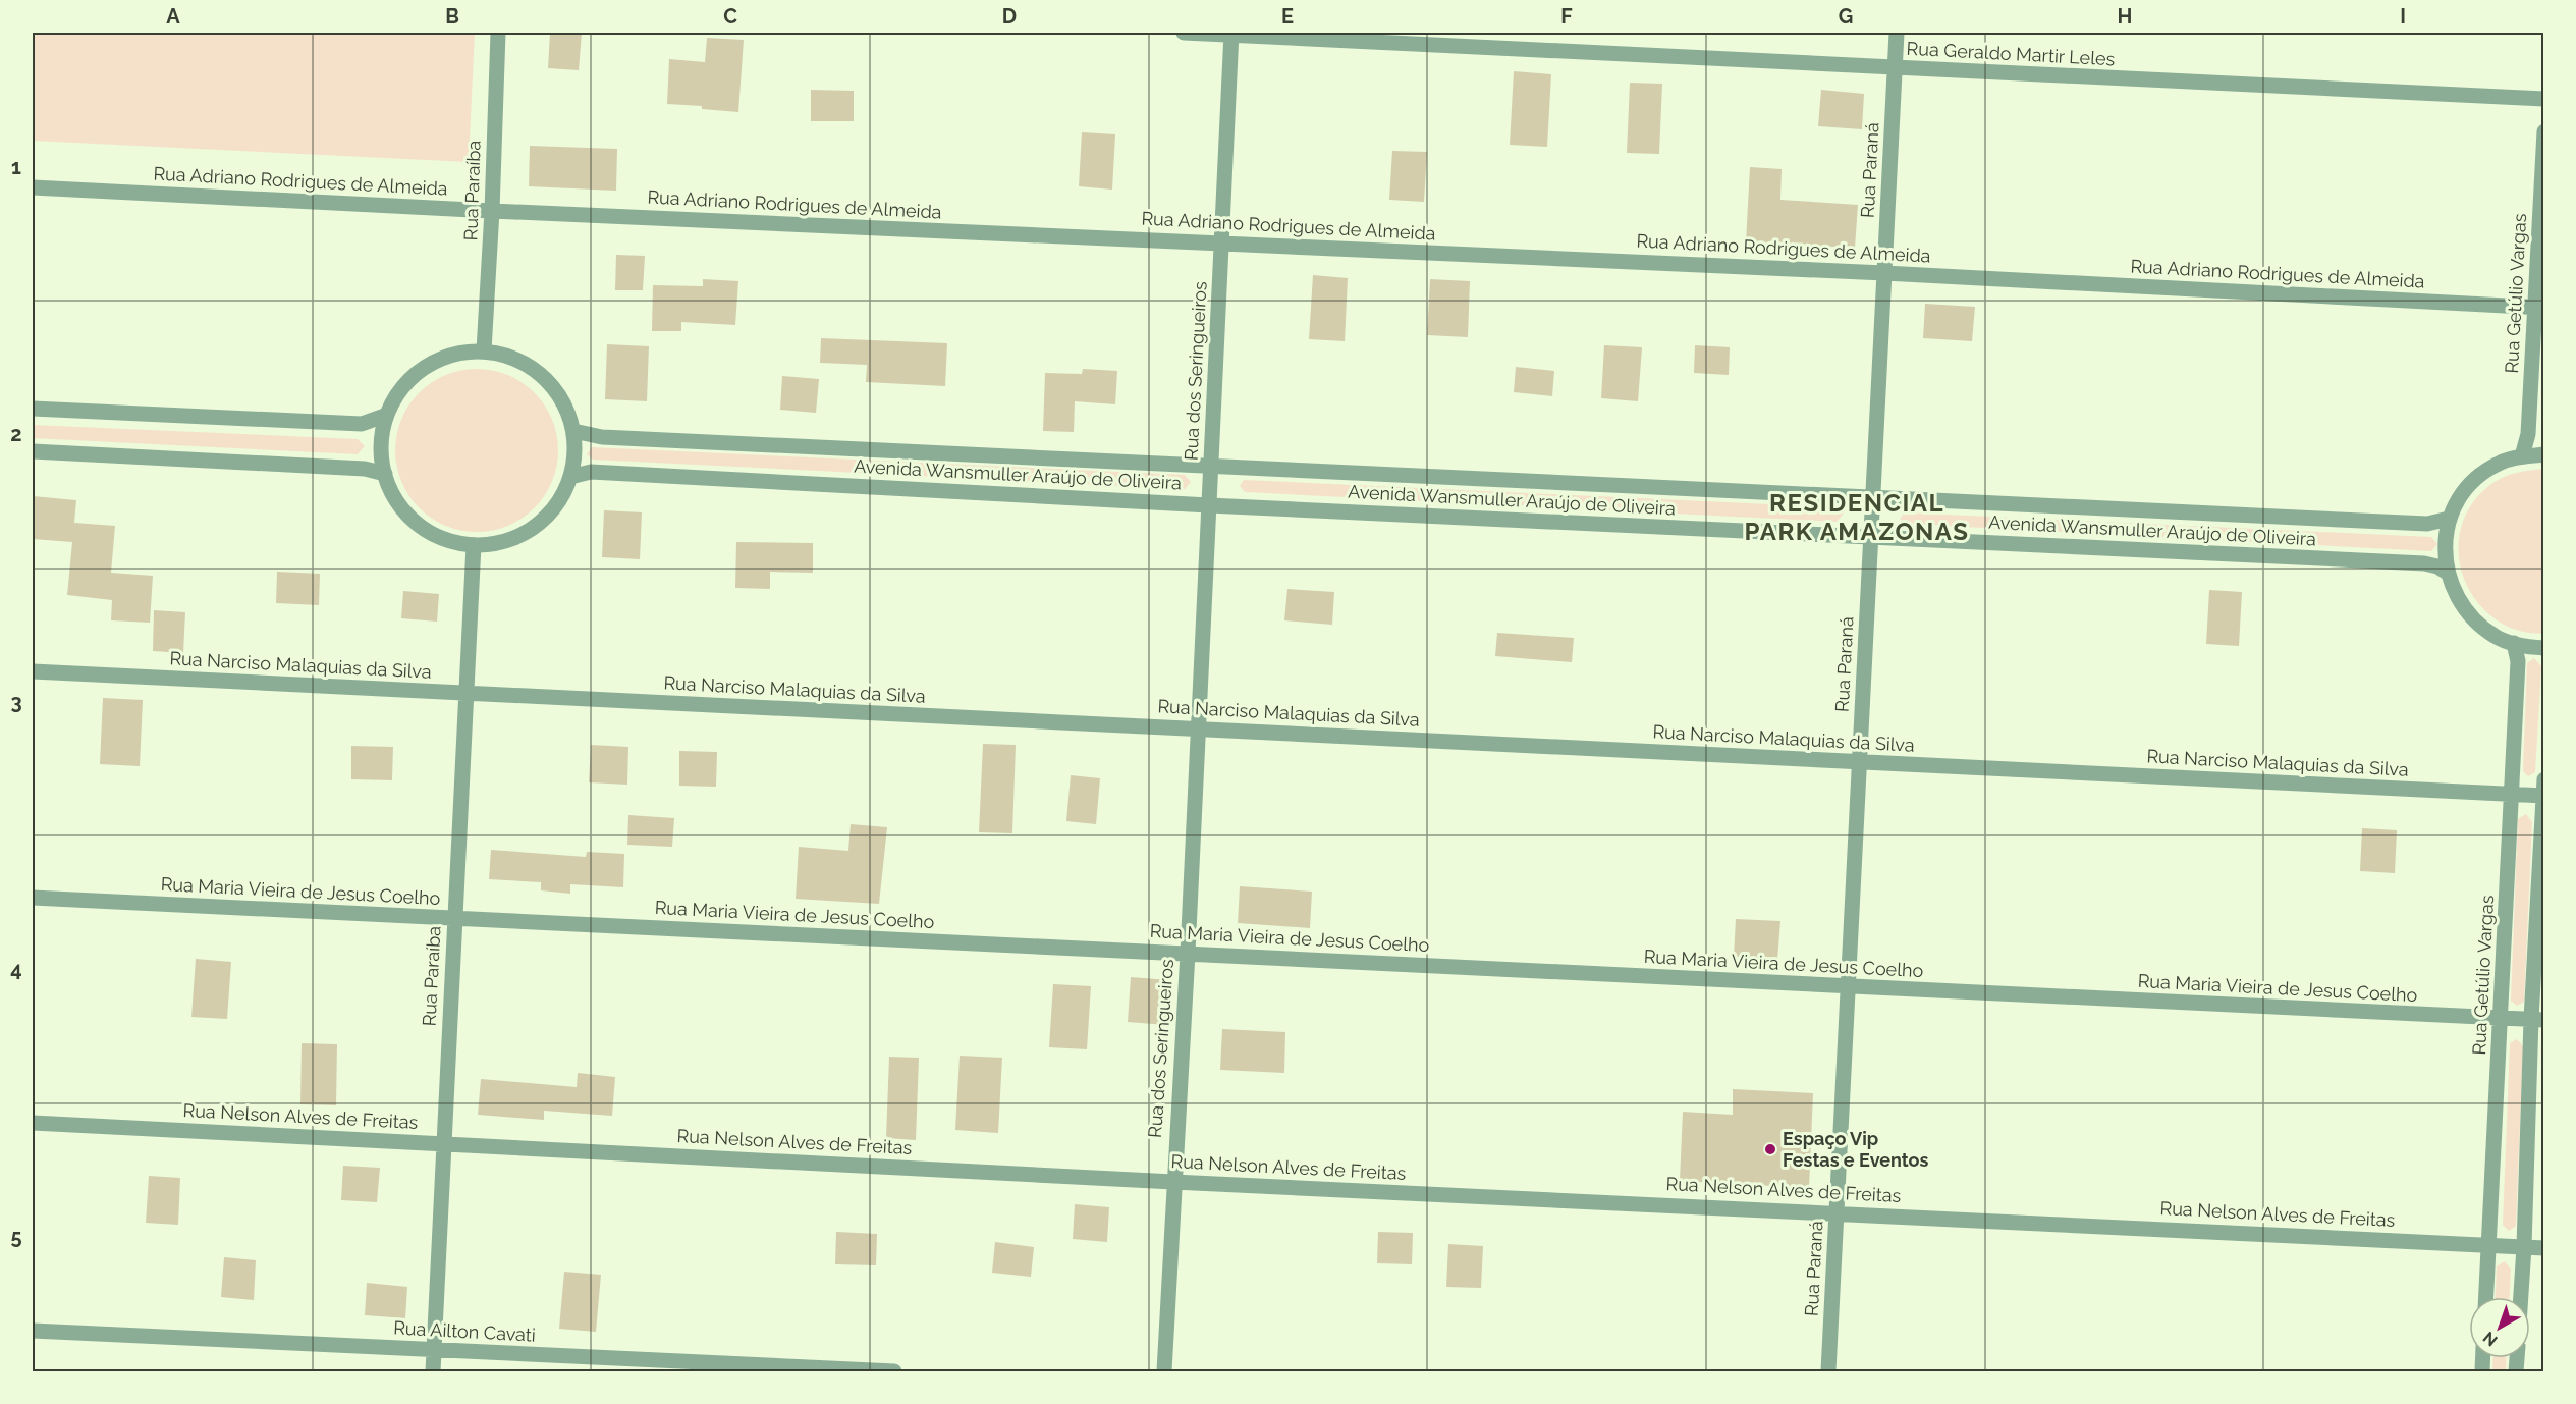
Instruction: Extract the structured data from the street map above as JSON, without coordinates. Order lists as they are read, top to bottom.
{
  "streets": {
    "street": [
      "Rua Geraldo Martir Leles",
      "Rua Paraná",
      "Rua Adriano Rodrigues de Almeida",
      "Rua Paraíba",
      "Rua Getúlio Vargas",
      "Rua dos Seringueiros",
      "Avenida Wansmuller Araújo de Oliveira",
      "Rua Narciso Malaquias da Silva",
      "Rua Maria Vieira de Jesus Coelho",
      "Rua Nelson Alves de Freitas",
      "Rua Ailton Cavati"
    ]
  },
  "crossings": [
    ["Rua Geraldo Martir Leles", "Rua Paraná"],
    ["Rua Geraldo Martir Leles", "Rua dos Seringueiros"],
    ["Rua Paraná", "Rua Adriano Rodrigues de Almeida"],
    ["Rua Paraná", "Avenida Wansmuller Araújo de Oliveira"],
    ["Rua Paraná", "Rua Narciso Malaquias da Silva"],
    ["Rua Paraná", "Rua Maria Vieira de Jesus Coelho"],
    ["Rua Paraná", "Rua Nelson Alves de Freitas"],
    ["Rua Adriano Rodrigues de Almeida", "Rua Paraíba"],
    ["Rua Adriano Rodrigues de Almeida", "Rua Getúlio Vargas"],
    ["Rua Adriano Rodrigues de Almeida", "Rua dos Seringueiros"],
    ["Rua Paraíba", "Avenida Wansmuller Araújo de Oliveira"],
    ["Rua Paraíba", "Rua Narciso Malaquias da Silva"],
    ["Rua Paraíba", "Rua Maria Vieira de Jesus Coelho"],
    ["Rua Paraíba", "Rua Nelson Alves de Freitas"],
    ["Rua Paraíba", "Rua Ailton Cavati"],
    ["Rua Getúlio Vargas", "Rua Narciso Malaquias da Silva"],
    ["Rua Getúlio Vargas", "Rua Maria Vieira de Jesus Coelho"],
    ["Rua Getúlio Vargas", "Rua Nelson Alves de Freitas"],
    ["Rua dos Seringueiros", "Avenida Wansmuller Araújo de Oliveira"],
    ["Rua dos Seringueiros", "Rua Narciso Malaquias da Silva"],
    ["Rua dos Seringueiros", "Rua Maria Vieira de Jesus Coelho"],
    ["Rua dos Seringueiros", "Rua Nelson Alves de Freitas"]
  ],
  "districts": ["RESIDENCIAL PARK AMAZONAS"],
  "places": ["Espaço Vip Festas e Eventos"],
  "north": "bottom left",
  "grid": {
    "columns": [
      "A",
      "B",
      "C",
      "D",
      "E",
      "F",
      "G",
      "H",
      "I"
    ],
    "rows": [
      "1",
      "2",
      "3",
      "4",
      "5"
    ]
  }
}
